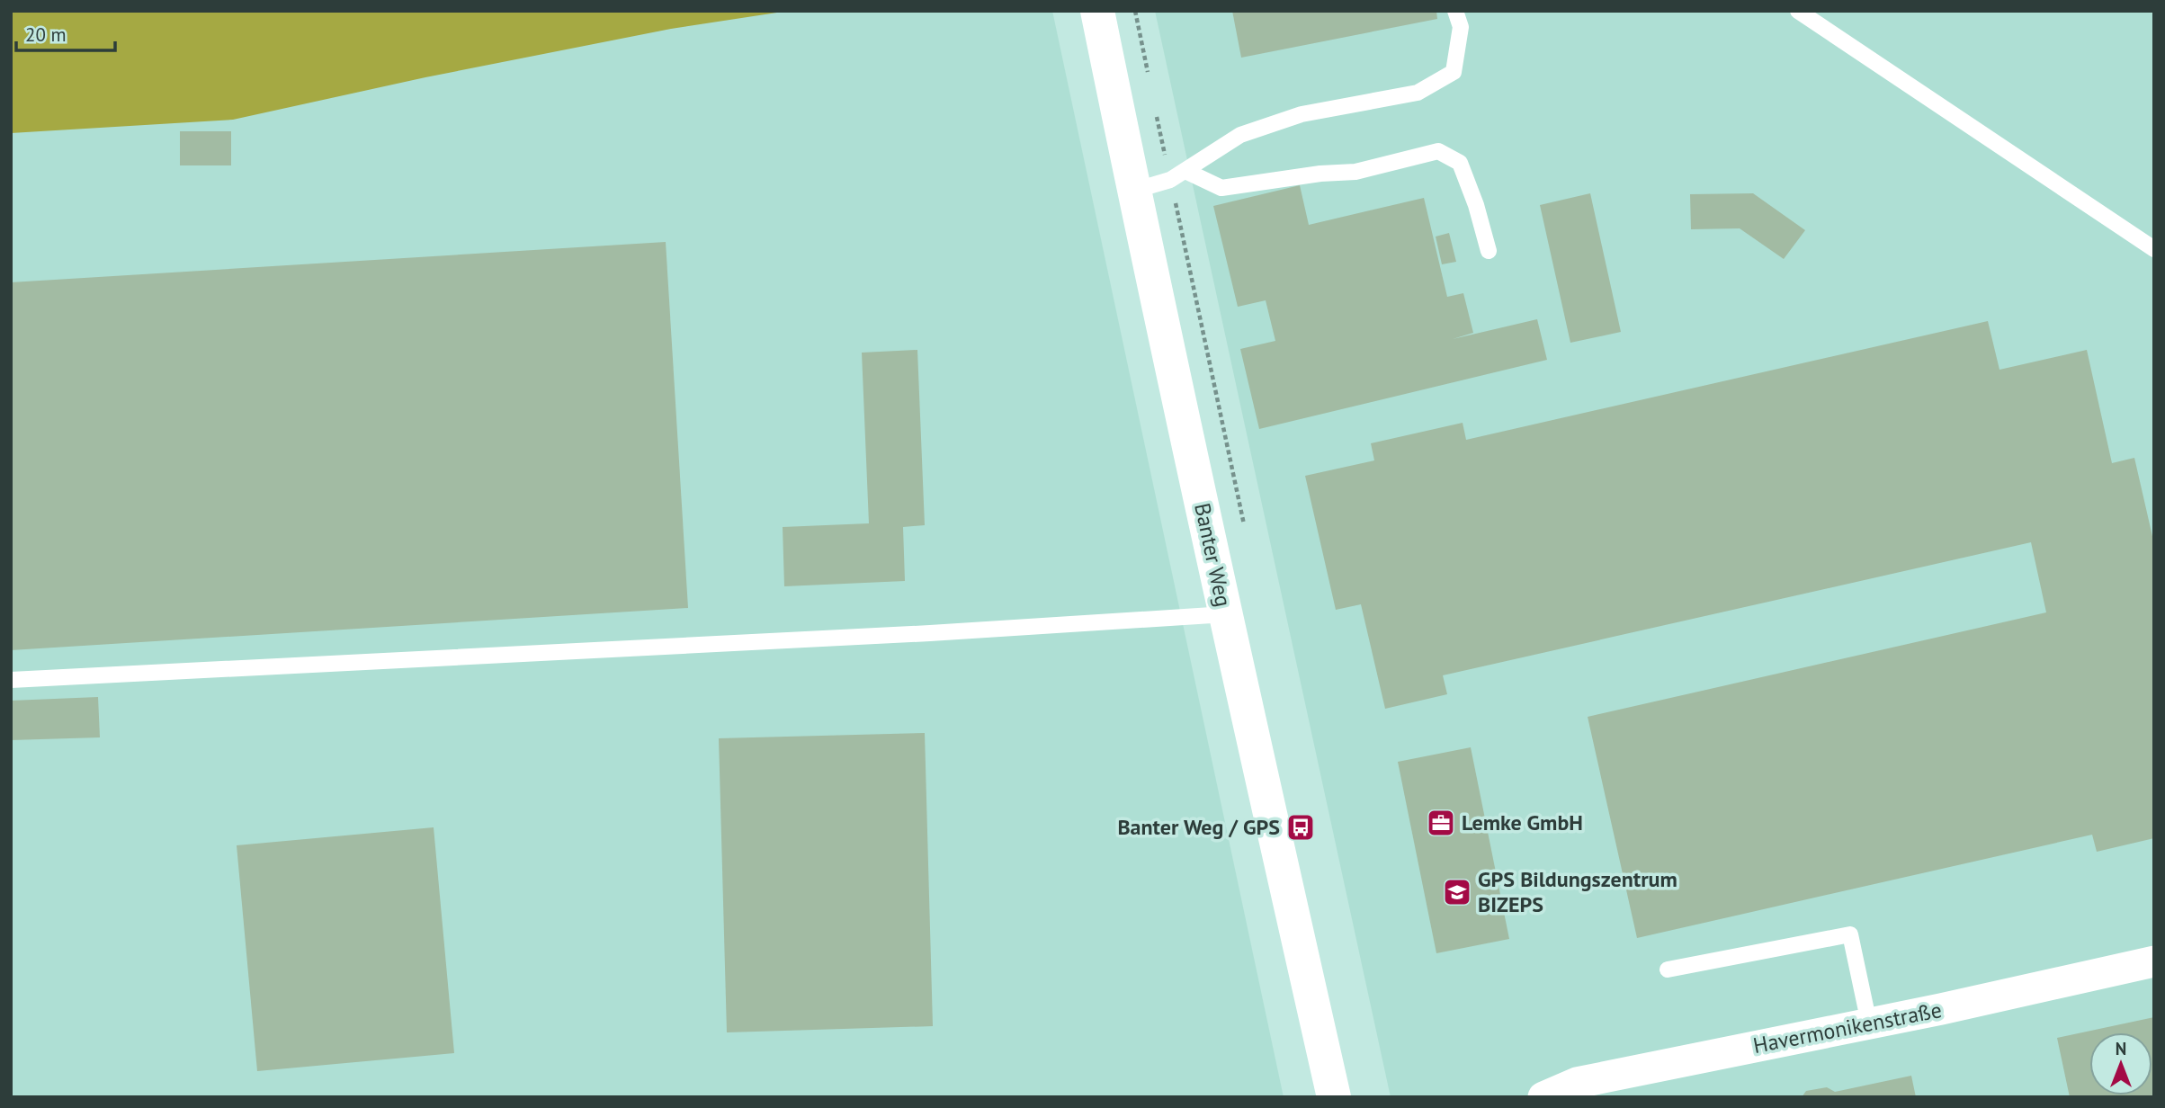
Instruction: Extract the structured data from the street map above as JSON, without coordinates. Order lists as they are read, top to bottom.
{
  "streets": {
    "street": ["Banter Weg", "Havermonikenstraße"]
  },
  "places": {
    "office": ["Lemke GmbH"],
    "bus stop": ["Banter Weg / GPS"],
    "school or university": ["GPS Bildungszentrum BIZEPS"]
  },
  "scale_bar": "20 m",
  "north": "top"
}
